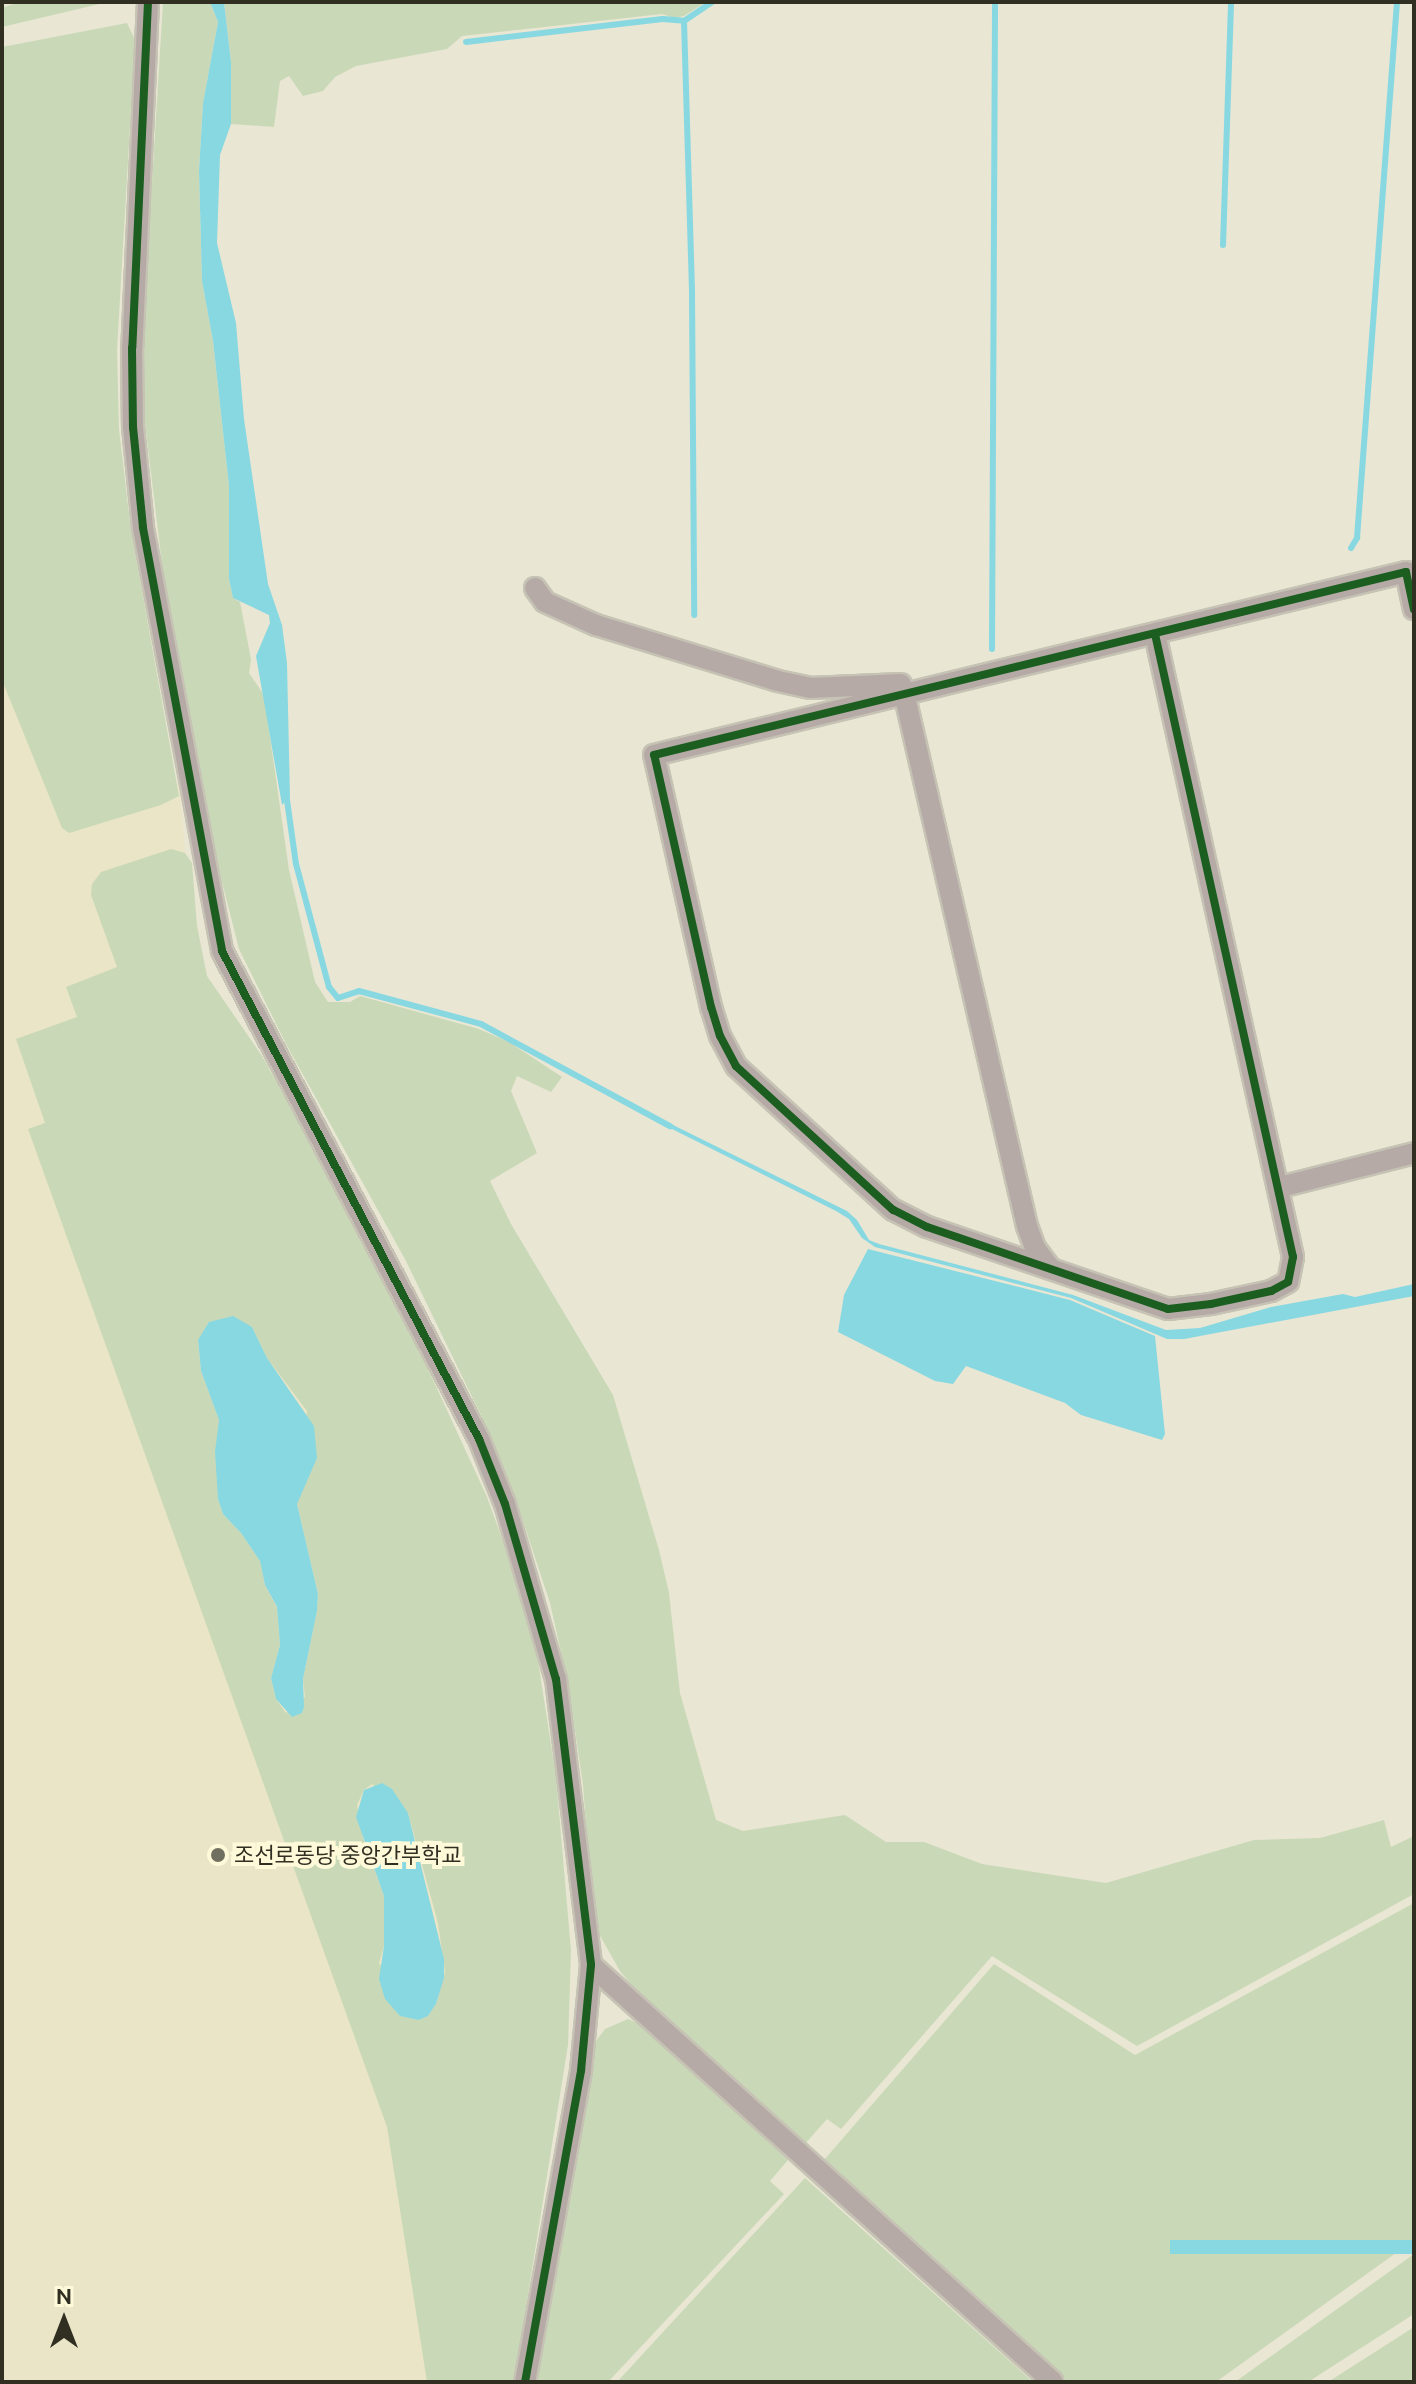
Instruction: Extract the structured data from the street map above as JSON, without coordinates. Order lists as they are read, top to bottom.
{
  "places": ["조선로동당 중앙간부학교"],
  "north": "top"
}
